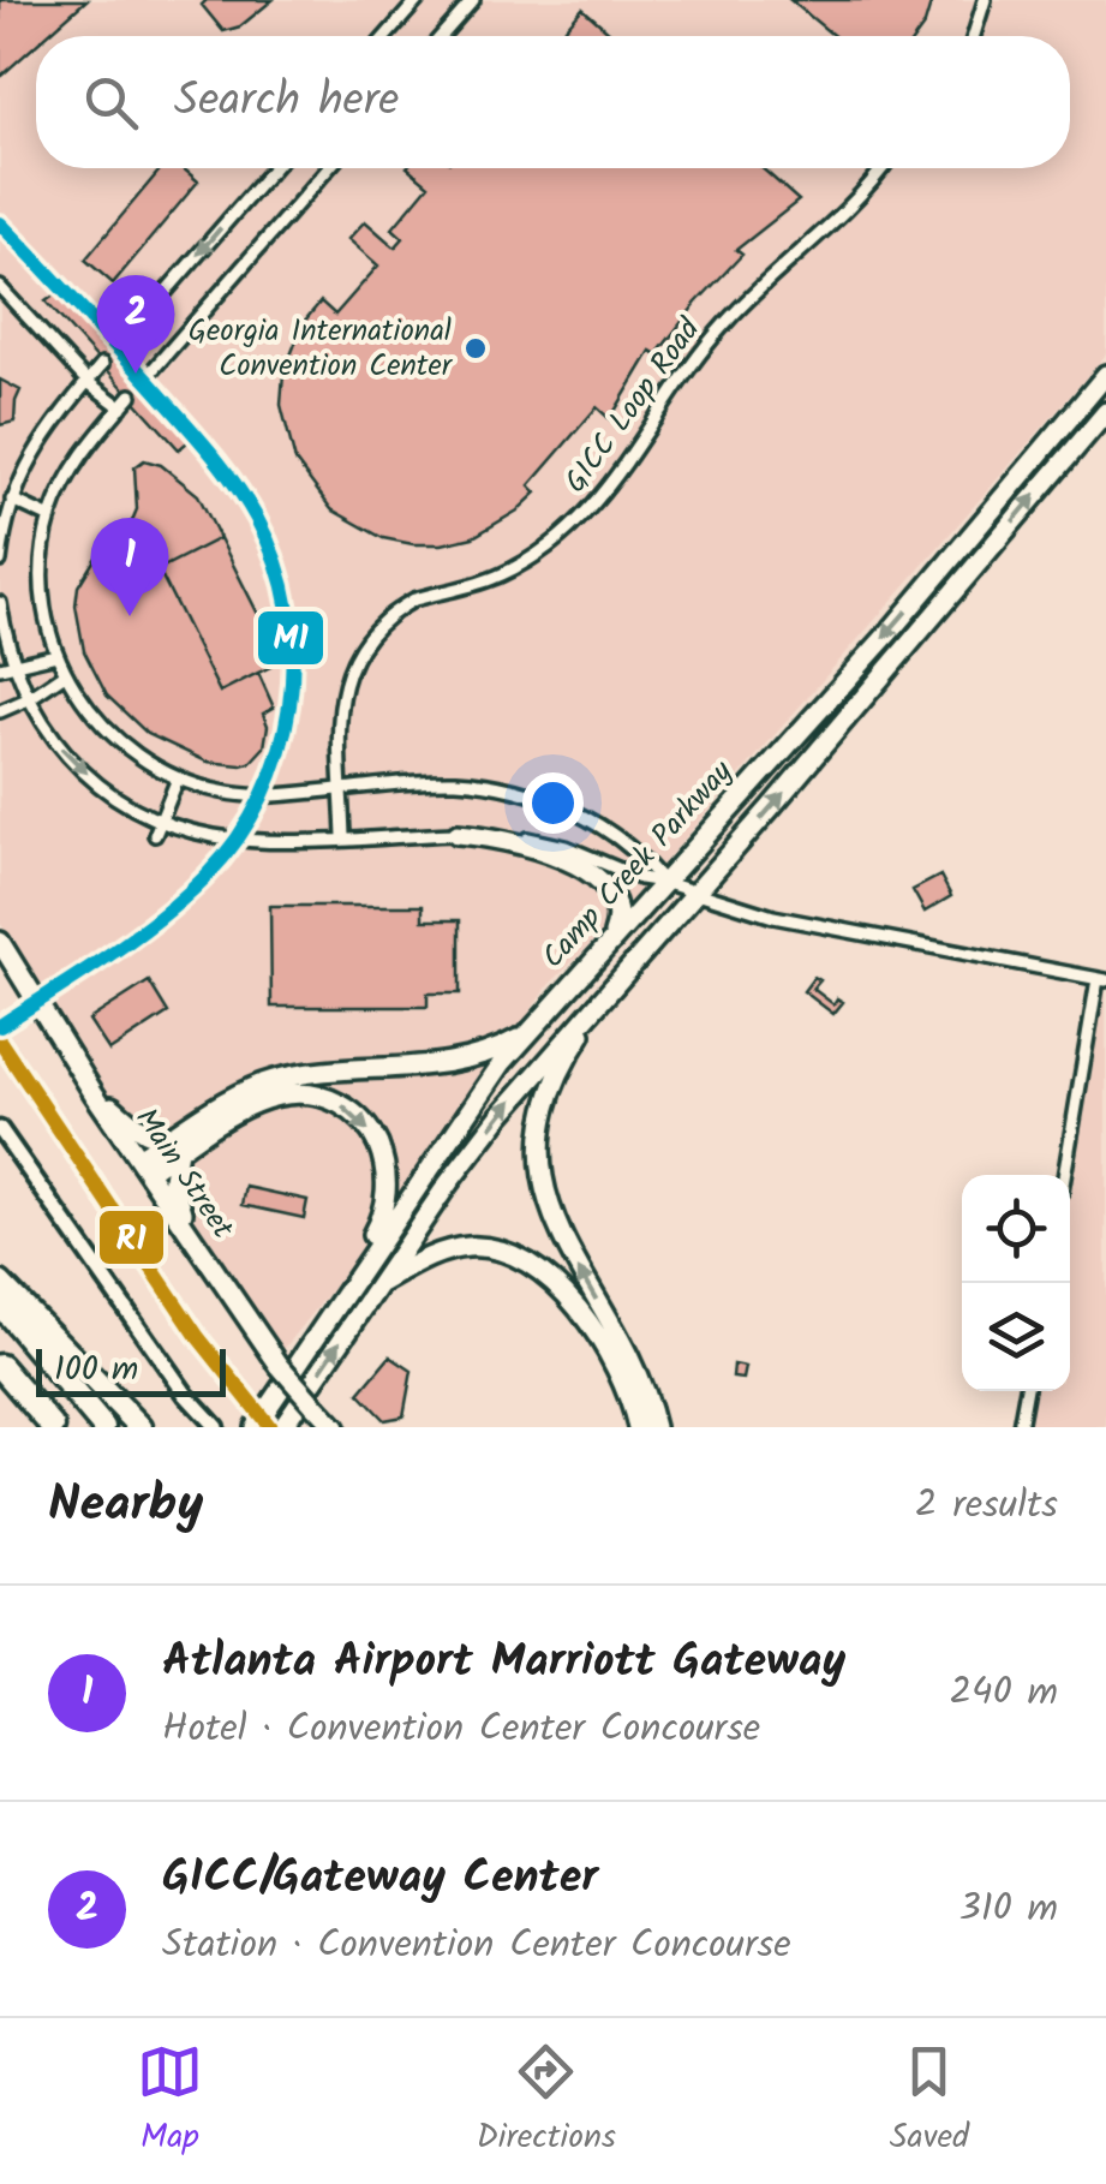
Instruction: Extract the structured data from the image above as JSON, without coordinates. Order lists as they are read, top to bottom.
{
  "streets": {
    "main road": ["Camp Creek Parkway", "Main Street"],
    "street": ["GICC Loop Road"]
  },
  "places": ["Georgia International Convention Center"],
  "lines": ["transit line M1", "transit line R1"],
  "scale_bar": "100 m",
  "page": {
    "search": "Search here",
    "pins": ["2", "1"],
    "scale": "100 m",
    "heading": ["Nearby", "2 results"],
    "list": [
      {
        "mark": "1",
        "name": "Atlanta Airport Marriott Gateway",
        "note": "Hotel · Convention Center Concourse",
        "value": "240 m"
      },
      {
        "mark": "2",
        "name": "GICC/Gateway Center",
        "note": "Station · Convention Center Concourse",
        "value": "310 m"
      }
    ],
    "nav": ["Map", "Directions", "Saved"]
  }
}
